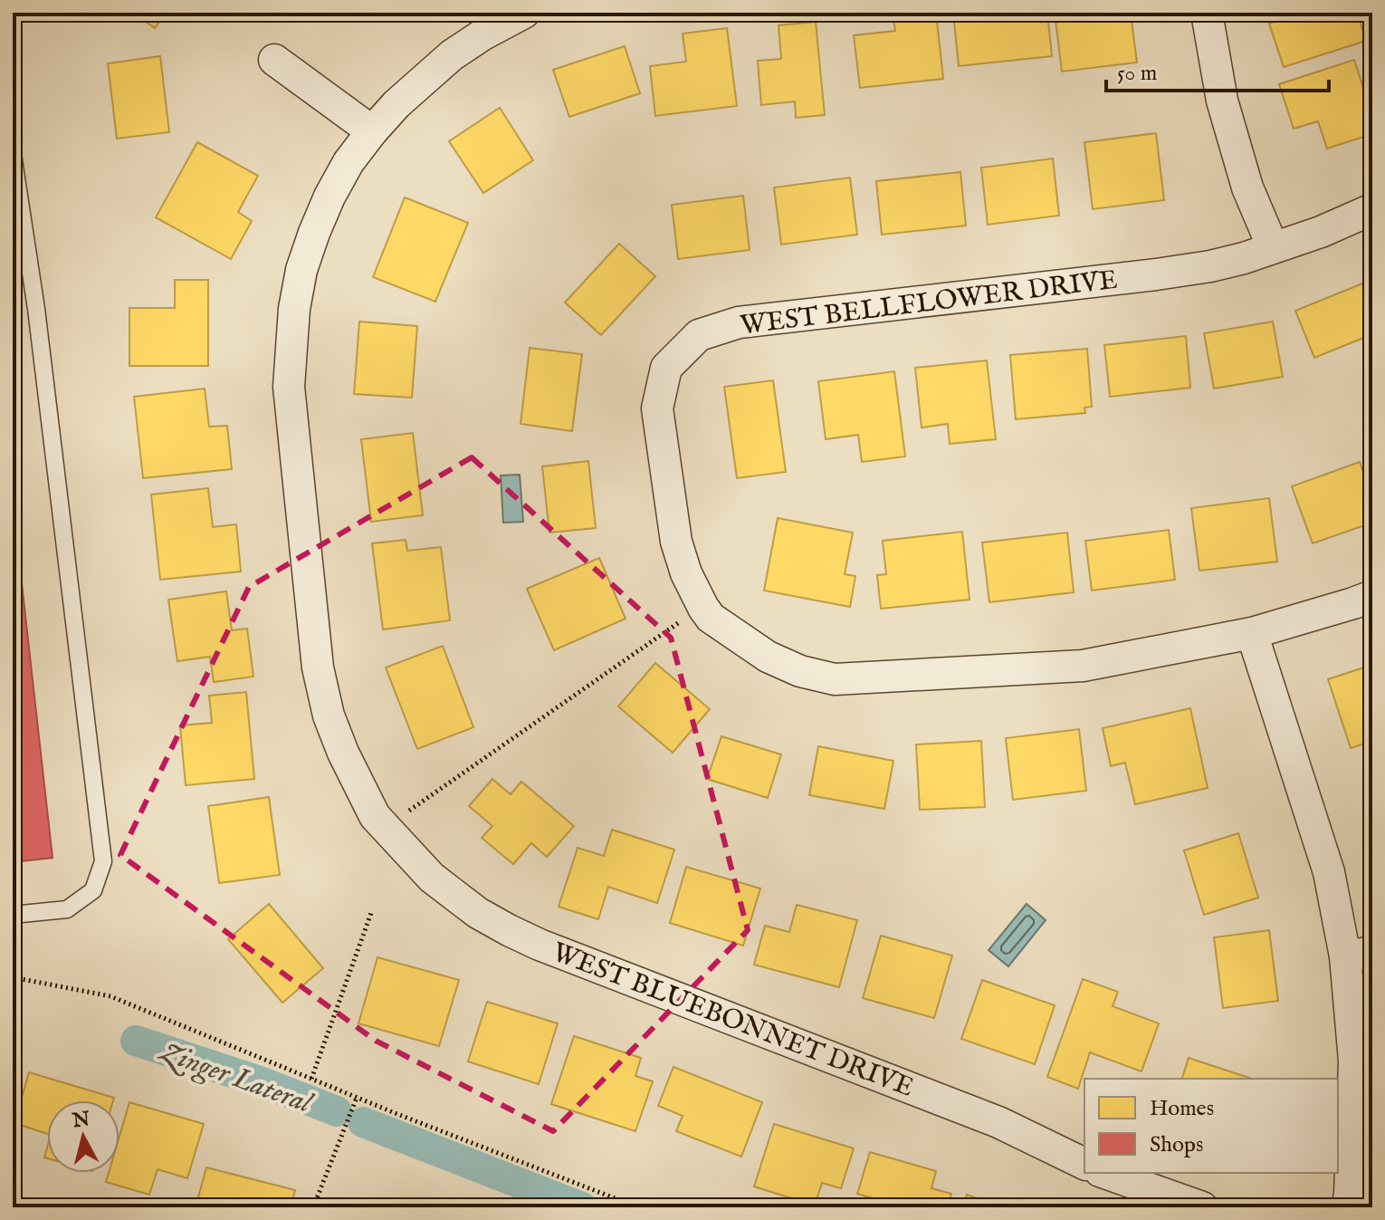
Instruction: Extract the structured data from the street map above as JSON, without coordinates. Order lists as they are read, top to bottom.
{
  "streets": {
    "street": ["WEST BELLFLOWER DRIVE", "WEST BLUEBONNET DRIVE"]
  },
  "water": ["Zinger Lateral"],
  "legend": ["Homes", "Shops"],
  "scale_bar": "50 m",
  "north": "top"
}
